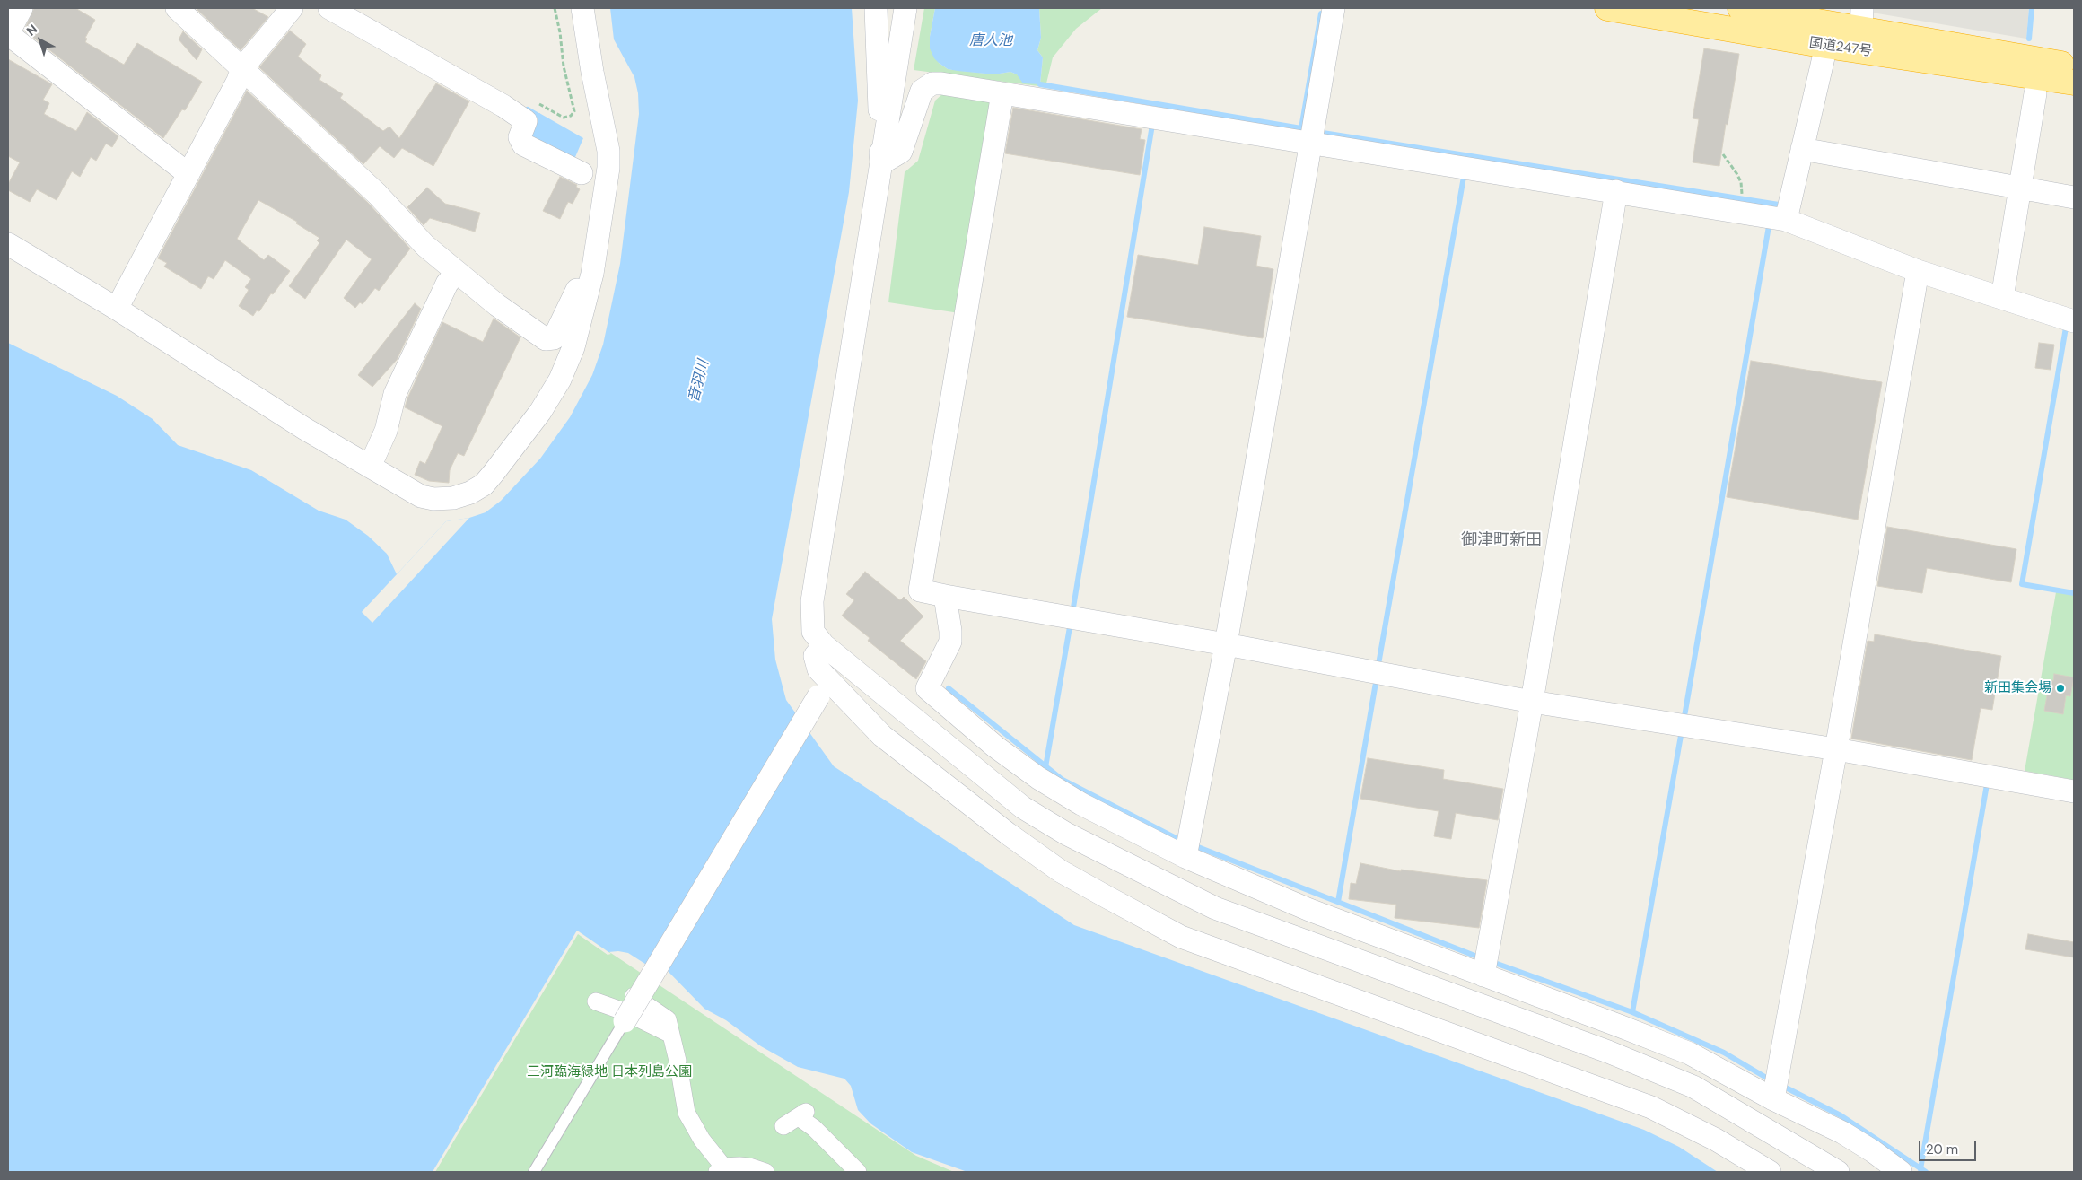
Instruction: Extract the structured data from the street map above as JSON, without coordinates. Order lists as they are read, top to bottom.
{
  "streets": {
    "highway": ["国道247号"]
  },
  "districts": ["御津町新田"],
  "water": ["唐人池", "音羽川"],
  "parks": ["三河臨海緑地 日本列島公園"],
  "places": ["新田集会場"],
  "scale_bar": "20 m",
  "north": "top left"
}
